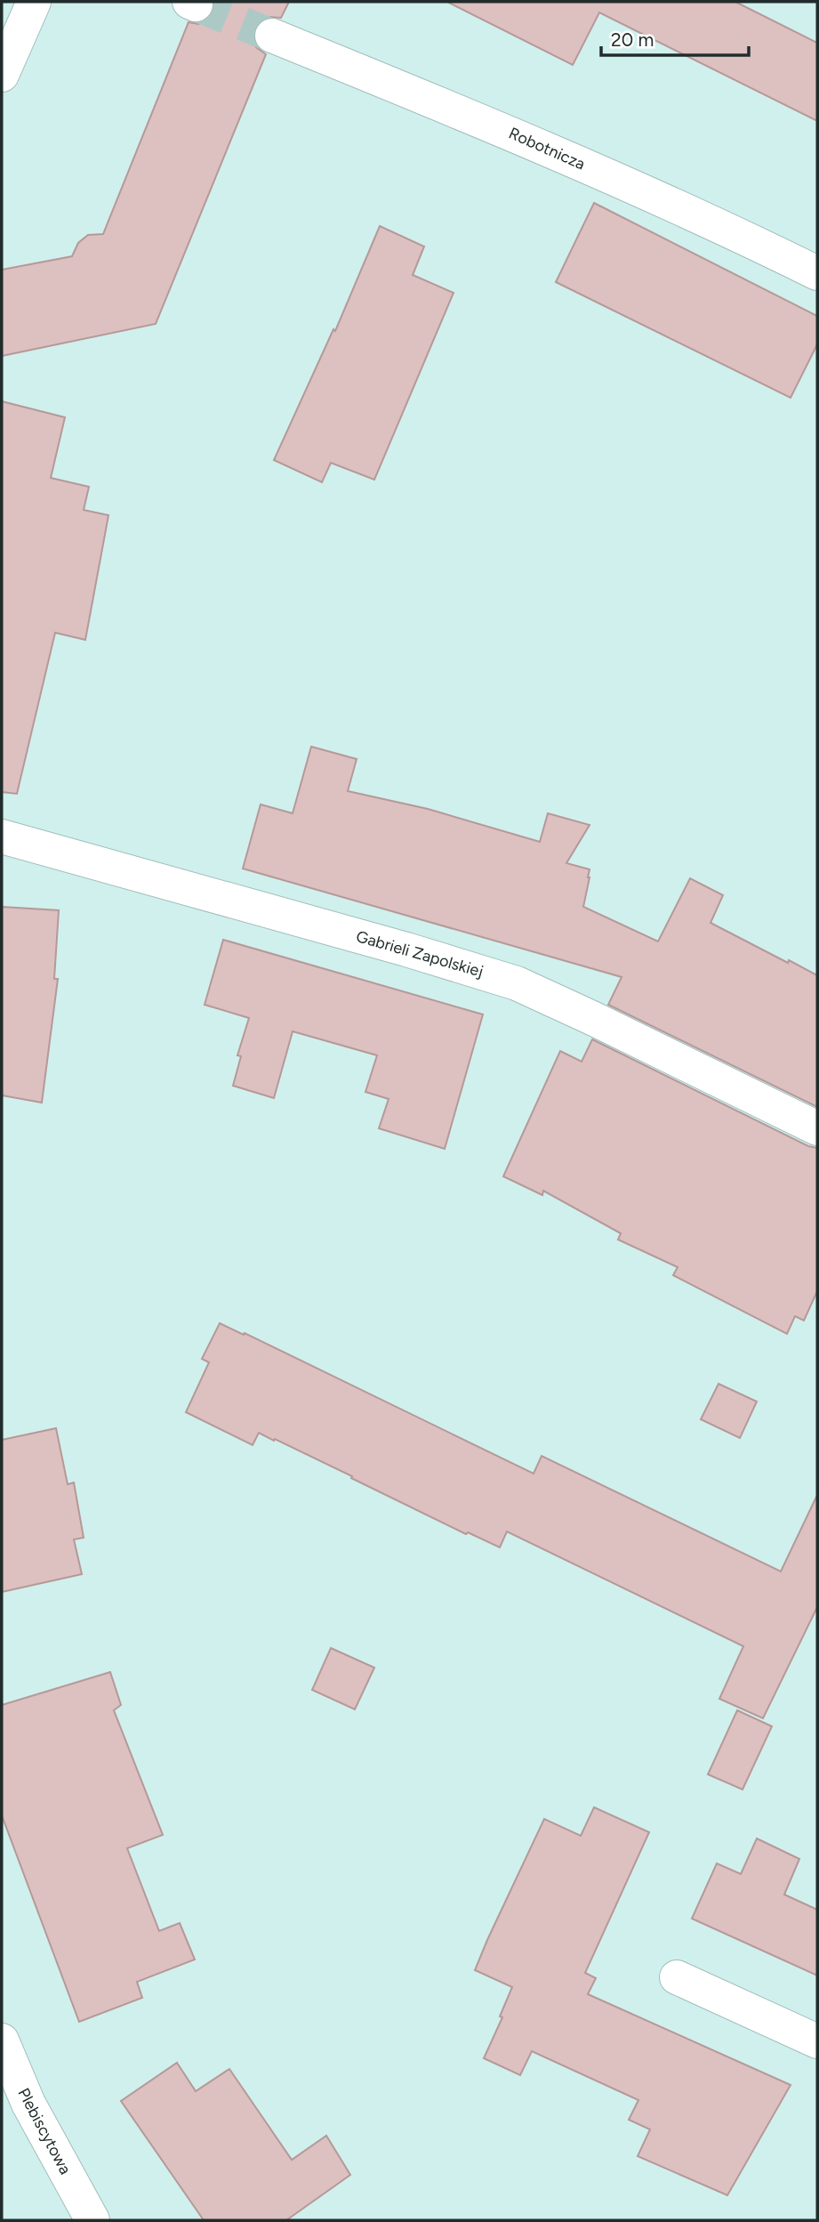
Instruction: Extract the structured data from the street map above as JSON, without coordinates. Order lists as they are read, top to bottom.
{
  "streets": {
    "street": ["Robotnicza", "Gabrieli Zapolskiej", "Plebiscytowa"]
  },
  "scale_bar": "20 m"
}
